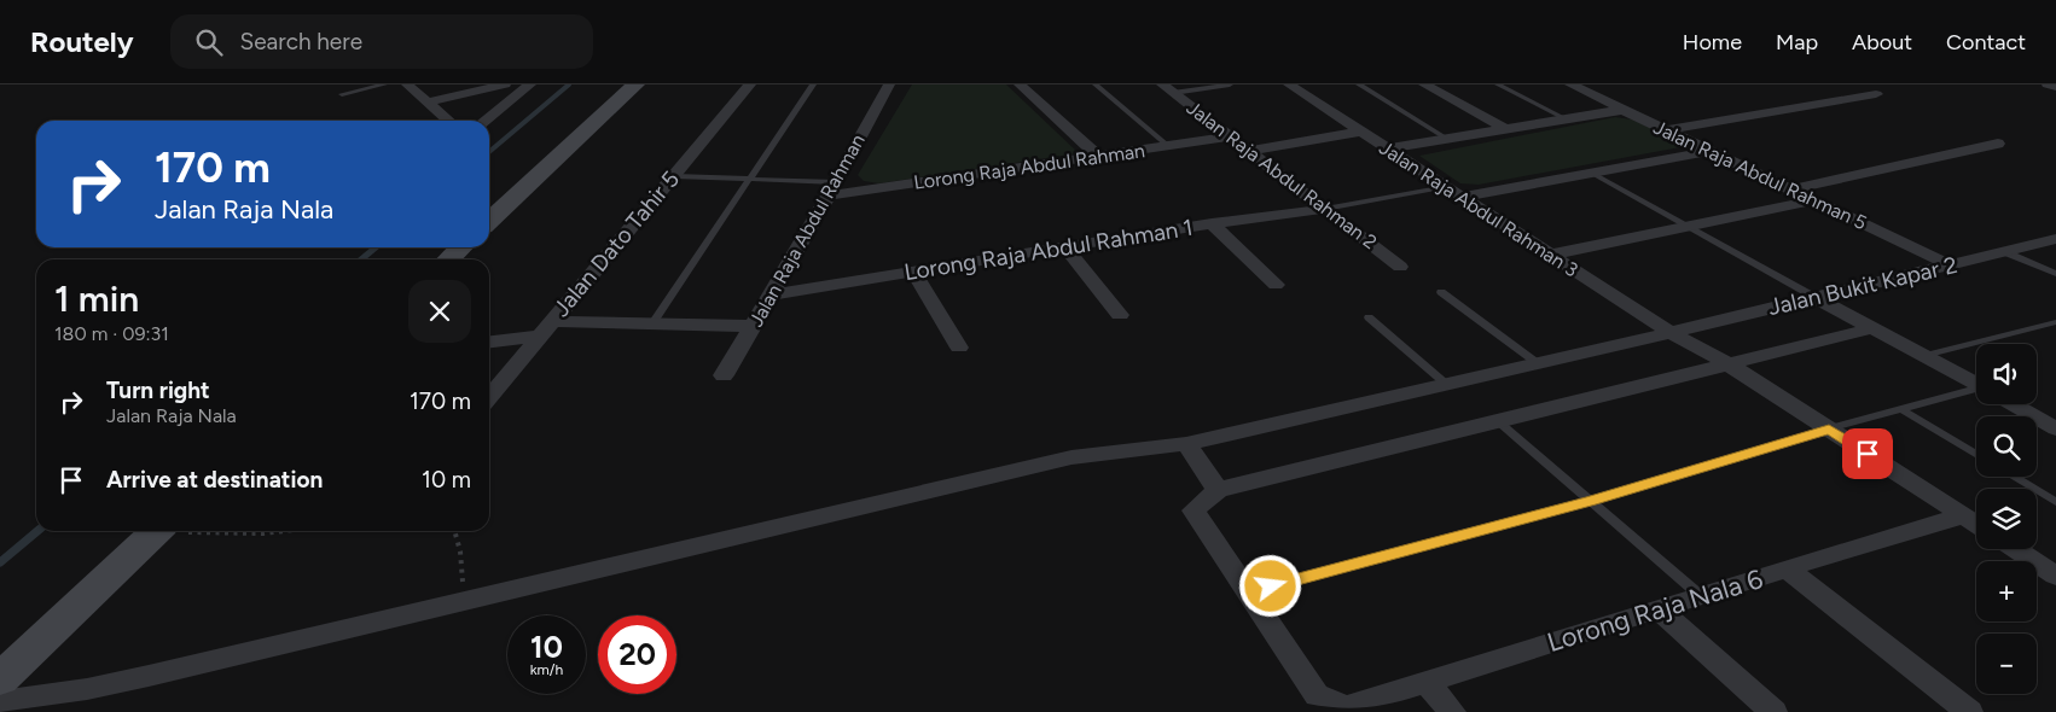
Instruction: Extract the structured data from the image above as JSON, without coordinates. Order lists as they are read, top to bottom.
{
  "streets": {
    "street": [
      "Lorong Raja Abdul Rahman",
      "Jalan Raja Abdul Rahman 2",
      "Jalan Raja Abdul Rahman 5",
      "Jalan Raja Abdul Rahman 3",
      "Jalan Raja Abdul Rahman",
      "Jalan Dato Tahir 5",
      "Lorong Raja Abdul Rahman 1",
      "Jalan Bukit Kapar 2",
      "Lorong Raja Nala 6"
    ]
  },
  "crossings": [
    ["Lorong Raja Abdul Rahman", "Jalan Raja Abdul Rahman 2"],
    ["Lorong Raja Abdul Rahman", "Jalan Raja Abdul Rahman"],
    ["Jalan Raja Abdul Rahman 2", "Lorong Raja Abdul Rahman 1"],
    ["Jalan Raja Abdul Rahman 5", "Jalan Bukit Kapar 2"],
    ["Jalan Raja Abdul Rahman 3", "Jalan Bukit Kapar 2"],
    ["Jalan Raja Abdul Rahman 3", "Lorong Raja Nala 6"],
    ["Jalan Raja Abdul Rahman", "Lorong Raja Abdul Rahman 1"]
  ],
  "page": {
    "header": "Routely",
    "search": "Search here",
    "nav": [
      "Home",
      "Map",
      "About",
      "Contact"
    ],
    "turn": ["170 m", "Jalan Raja Nala"],
    "heading": ["1 min", "180 m · 09:31"],
    "map_buttons": ["+", "−"],
    "list": [
      {
        "name": "Turn right",
        "note": "Jalan Raja Nala",
        "value": "170 m"
      },
      {
        "name": "Arrive at destination",
        "value": "10 m"
      }
    ],
    "speed": "10 km/h",
    "limit": "20"
  }
}
